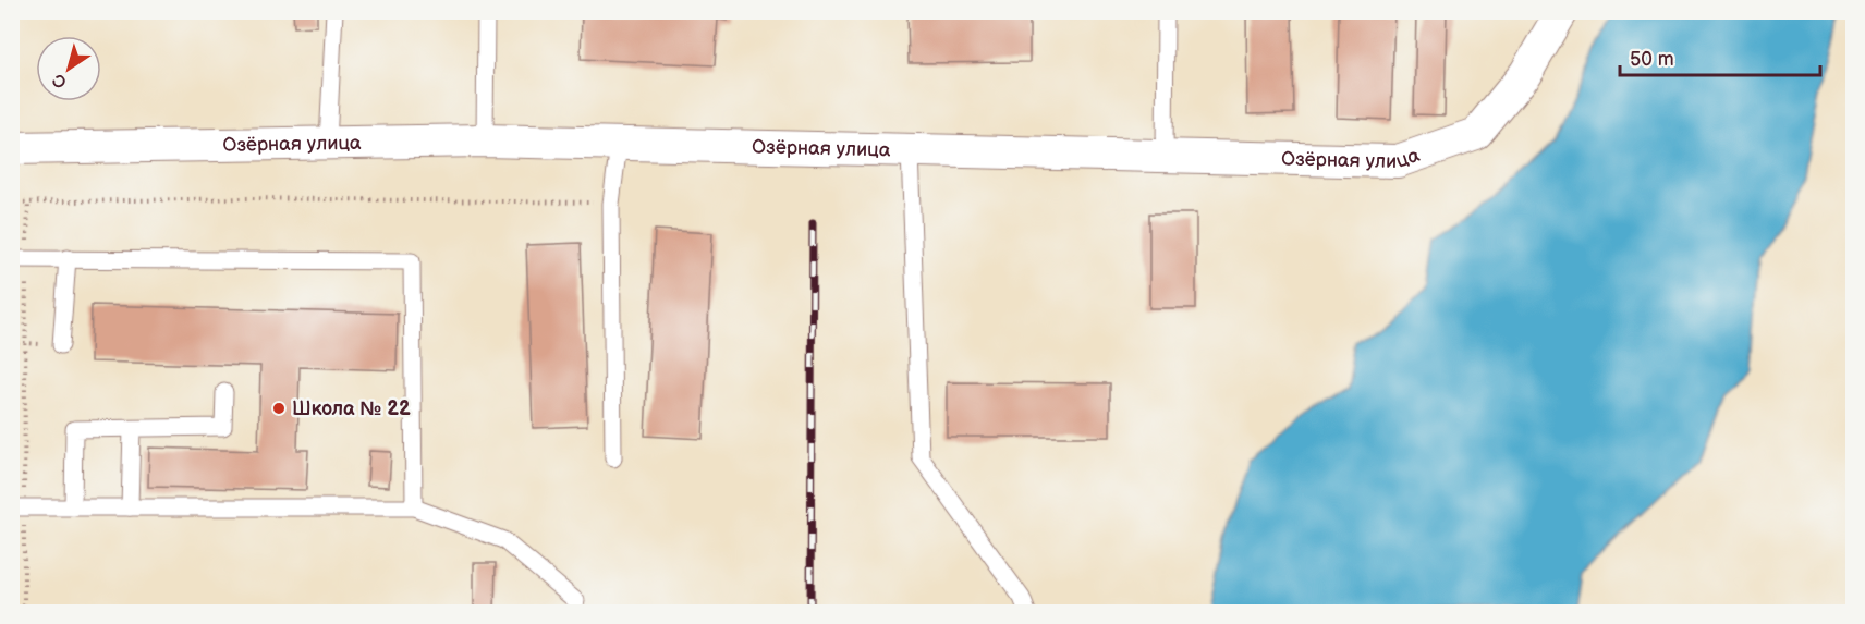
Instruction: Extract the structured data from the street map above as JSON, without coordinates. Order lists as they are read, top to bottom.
{
  "streets": {
    "street": ["Озёрная улица"]
  },
  "places": ["Школа № 22"],
  "scale_bar": "50 m",
  "north": "bottom left"
}
